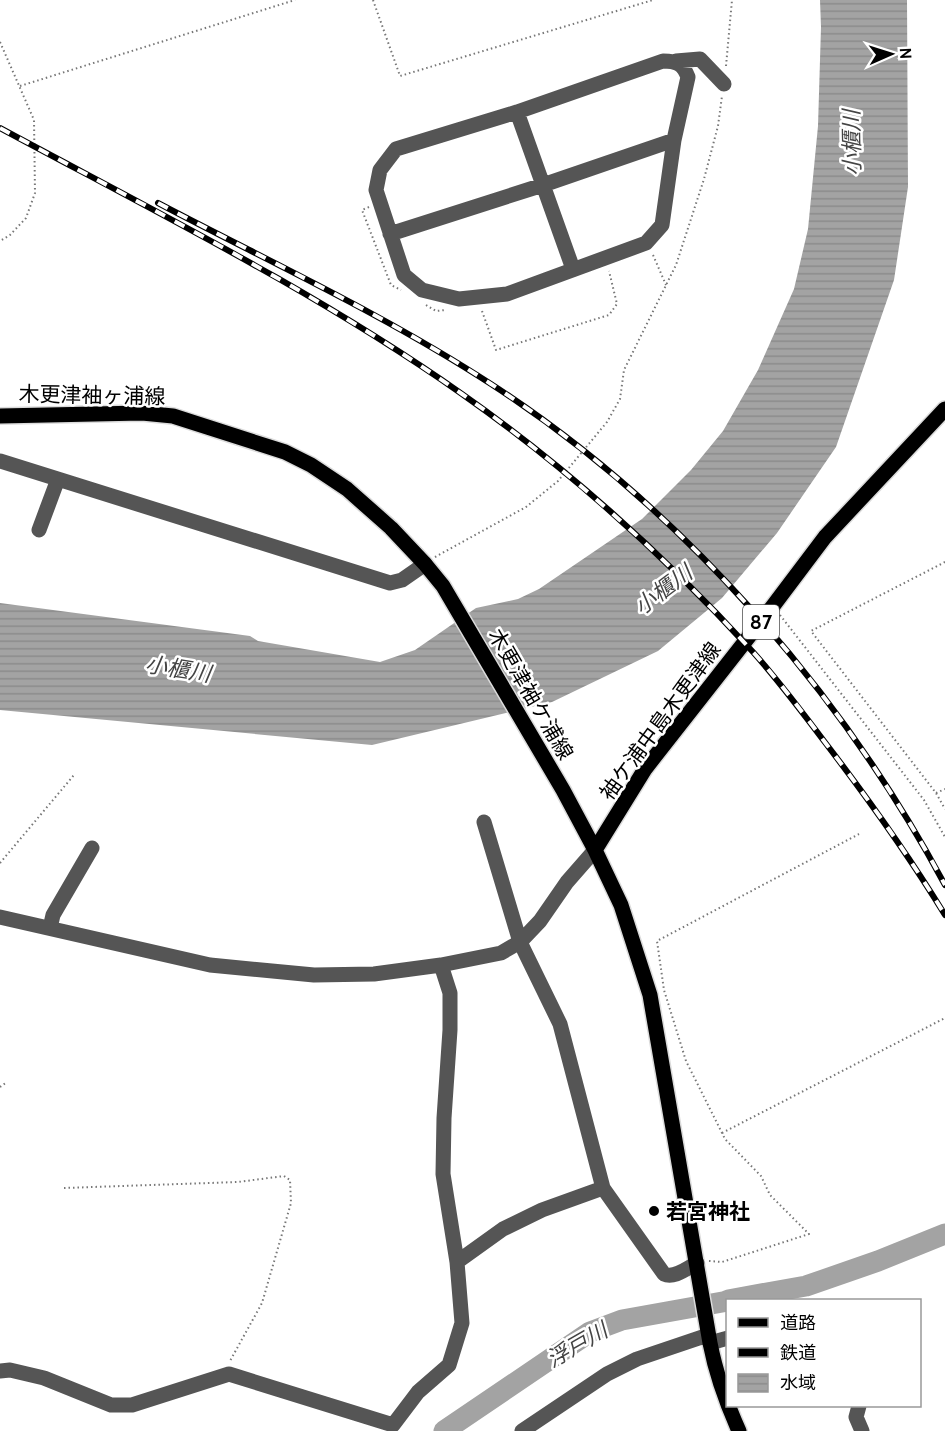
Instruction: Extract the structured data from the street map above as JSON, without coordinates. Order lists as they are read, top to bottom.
{
  "streets": {
    "main road": [
      "木更津袖ヶ浦線",
      "87",
      "木更津袖ケ浦線",
      "袖ケ浦中島木更津線"
    ]
  },
  "crossings": [
    ["木更津袖ヶ浦線", "木更津袖ケ浦線"],
    ["木更津袖ケ浦線", "袖ケ浦中島木更津線"]
  ],
  "water": ["小櫃川", "浮戸川"],
  "places": ["若宮神社"],
  "legend": ["道路", "鉄道", "水域"],
  "north": "right"
}
